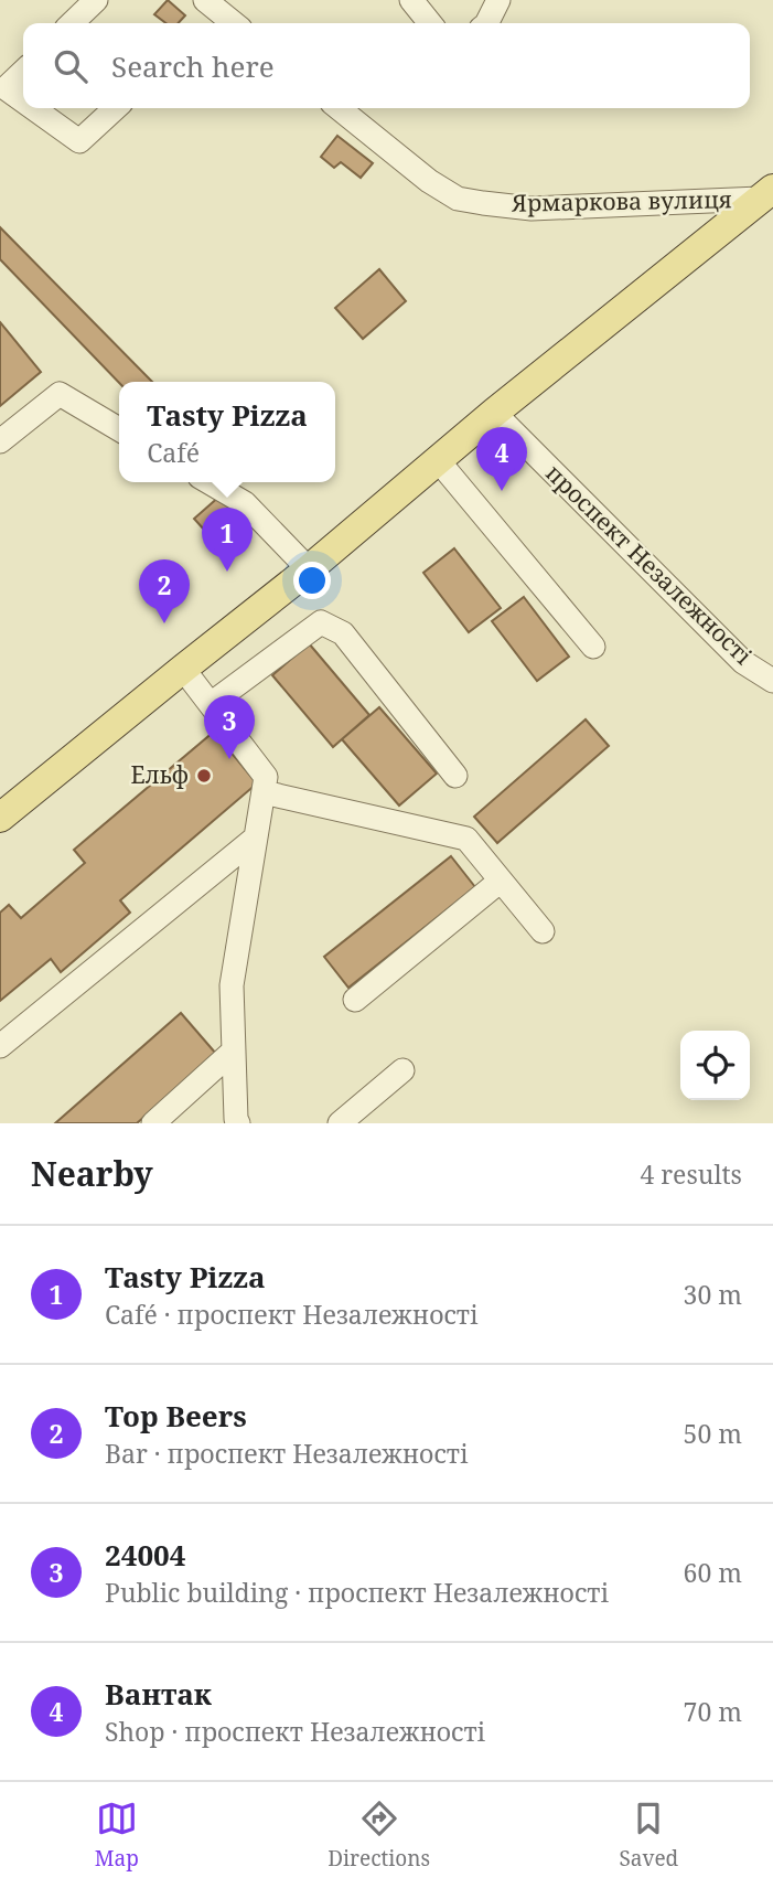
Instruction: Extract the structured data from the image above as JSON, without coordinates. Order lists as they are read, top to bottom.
{
  "streets": {
    "street": ["Ярмаркова вулиця", "проспект Незалежності"]
  },
  "places": ["Ельф"],
  "page": {
    "search": "Search here",
    "popup": ["Tasty Pizza", "Café"],
    "pins": [
      "4",
      "1",
      "2",
      "3"
    ],
    "heading": ["Nearby", "4 results"],
    "list": [
      {
        "mark": "1",
        "name": "Tasty Pizza",
        "note": "Café · проспект Незалежності",
        "value": "30 m"
      },
      {
        "mark": "2",
        "name": "Top Beers",
        "note": "Bar · проспект Незалежності",
        "value": "50 m"
      },
      {
        "mark": "3",
        "name": "24004",
        "note": "Public building · проспект Незалежності",
        "value": "60 m"
      },
      {
        "mark": "4",
        "name": "Вантак",
        "note": "Shop · проспект Незалежності",
        "value": "70 m"
      }
    ],
    "nav": ["Map", "Directions", "Saved"]
  }
}
